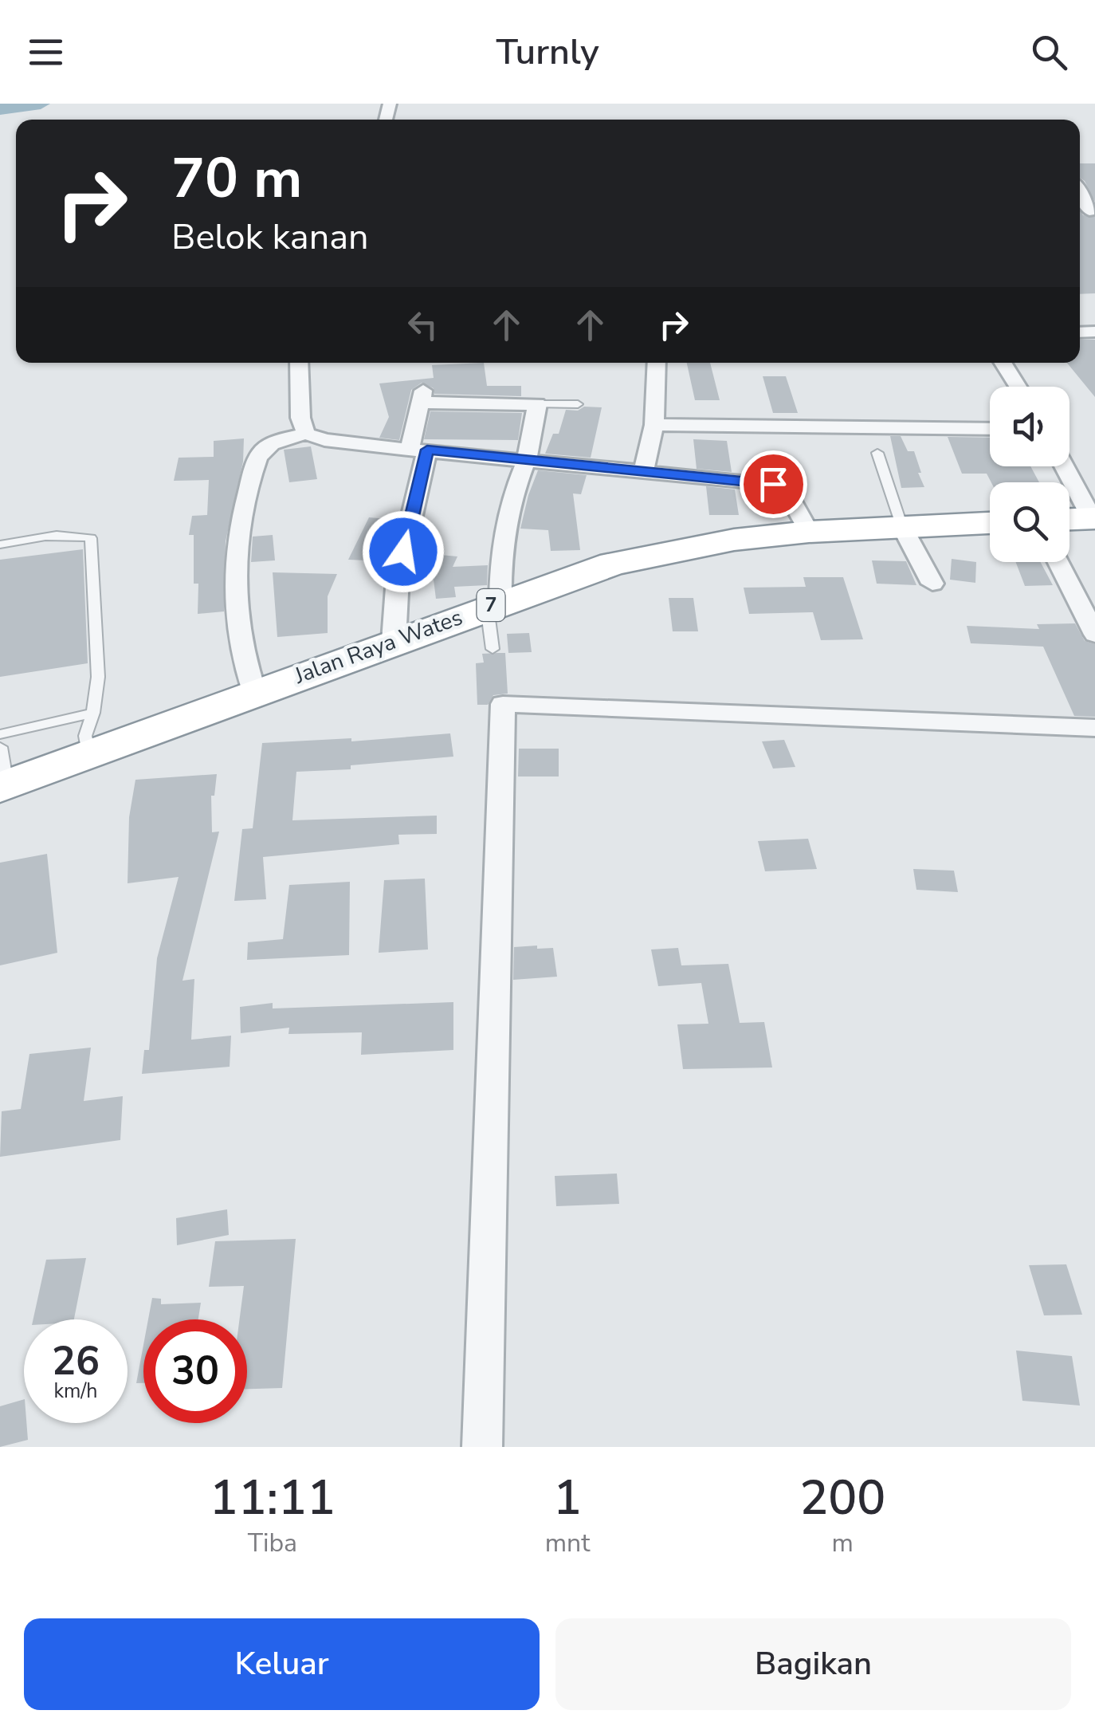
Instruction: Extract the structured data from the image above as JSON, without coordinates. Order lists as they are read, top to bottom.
{
  "streets": {
    "highway": ["7", "Jalan Raya Wates"]
  },
  "page": {
    "header": "Turnly",
    "turn": ["70 m", "Belok kanan"],
    "speed": "26 km/h",
    "limit": "30",
    "eta": [
      "11:11",
      "Tiba",
      "1",
      "mnt",
      "200",
      "m"
    ],
    "buttons": ["Keluar", "Bagikan"]
  }
}
